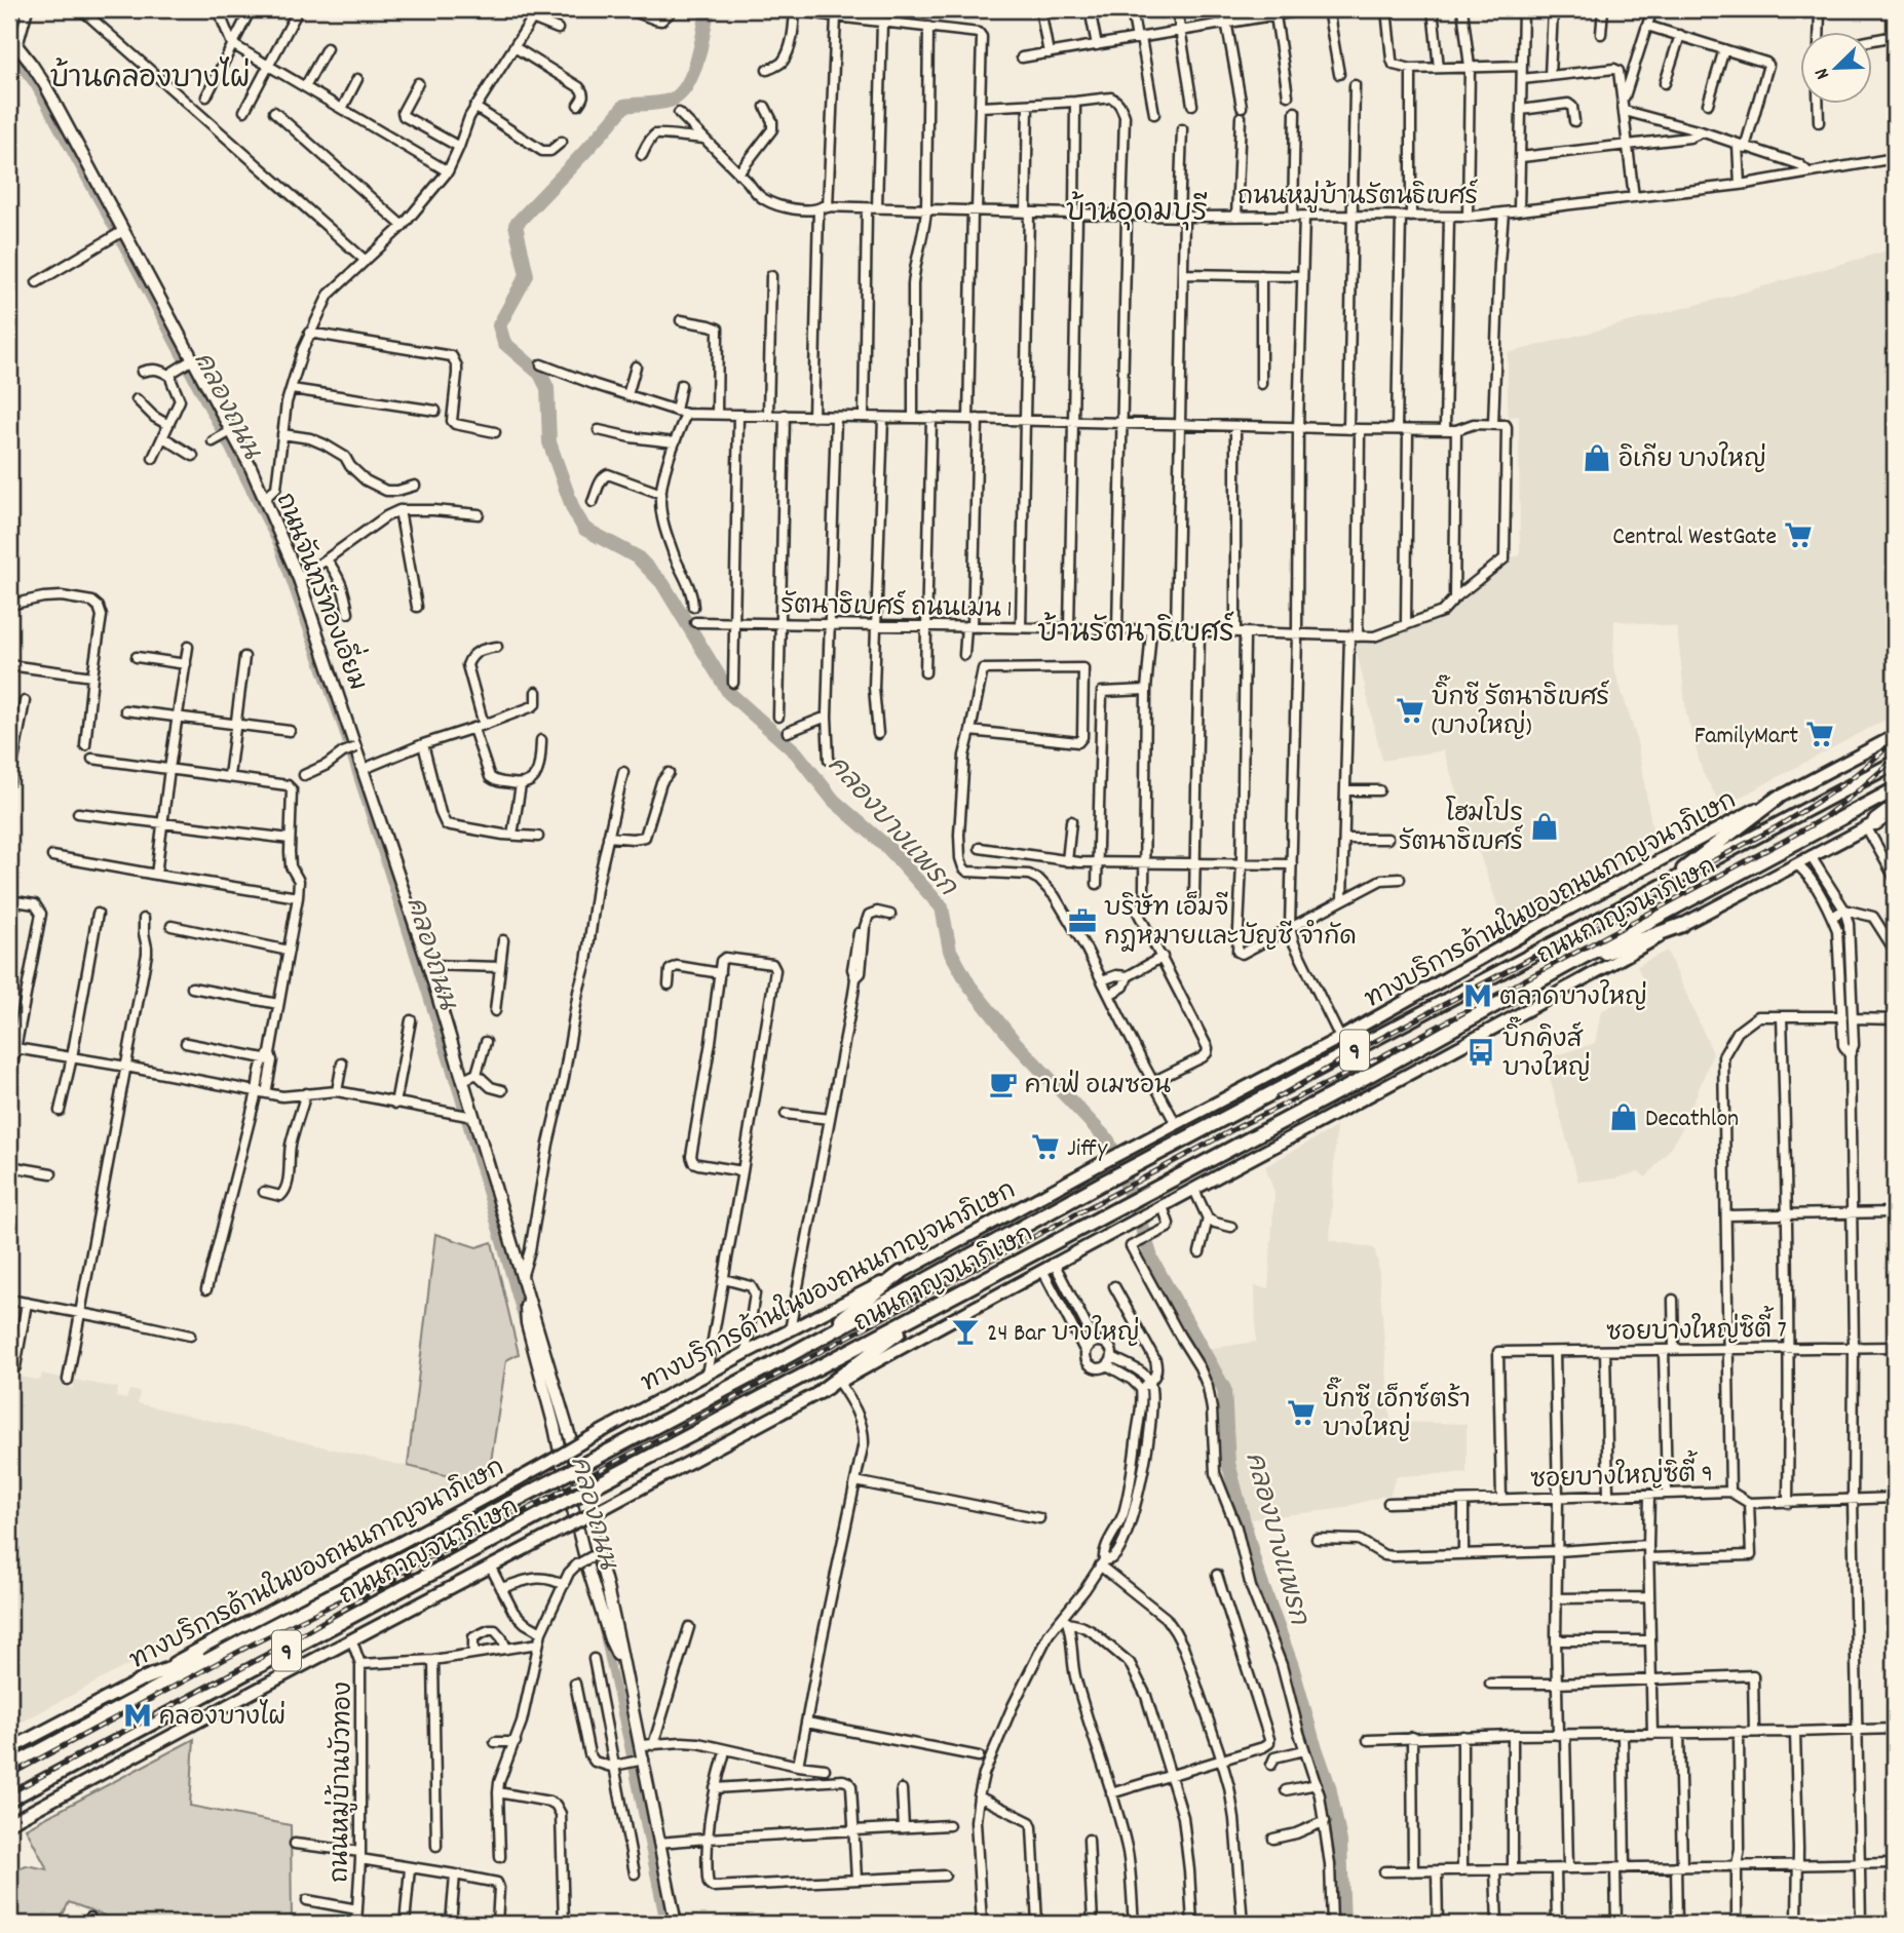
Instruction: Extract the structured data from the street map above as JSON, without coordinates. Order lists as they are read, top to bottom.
{
  "streets": {
    "highway": ["ถนนกาญจนาภิเษก", "9"],
    "main road": ["ทางบริการด้านในของถนนกาญจนาภิเษก"],
    "street": [
      "ถนนหมู่บ้านรัตนธิเบศร์",
      "ถนนจันทร์ทองเอี่ยม",
      "รัตนาธิเบศร์ ถนนเมน 1",
      "ซอยบางใหญ่ซิตี้ 7",
      "ซอยบางใหญ่ซิตี้ 9",
      "ถนนหมู่บ้านบัวทอง"
    ]
  },
  "crossings": [
    ["ซอยบางใหญ่ซิตี้ 7", "ซอยบางใหญ่ซิตี้ 9"]
  ],
  "districts": ["บ้านคลองบางไผ่", "บ้านอุดมบุรี", "บ้านรัตนาธิเบศร์"],
  "water": ["คลองถนน", "คลองบางแพรก"],
  "places": {
    "shop": ["อิเกีย บางใหญ่", "โฮมโปร รัตนาธิเบศร์", "Decathlon"],
    "supermarket": [
      "Central WestGate",
      "บิ๊กซี รัตนาธิเบศร์ (บางใหญ่)",
      "FamilyMart",
      "Jiffy",
      "บิ๊กซี เอ็กซ์ตร้า บางใหญ่"
    ],
    "office": ["บริษัท เอ็มจี กฎหมายและบัญชี จำกัด"],
    "metro station": ["ตลาดบางใหญ่", "คลองบางไผ่"],
    "bus stop": ["บิ๊กคิงส์ บางใหญ่"],
    "cafe": ["คาเฟ่ อเมซอน"],
    "bar": ["24 Bar บางใหญ่"]
  },
  "north": "bottom left"
}
